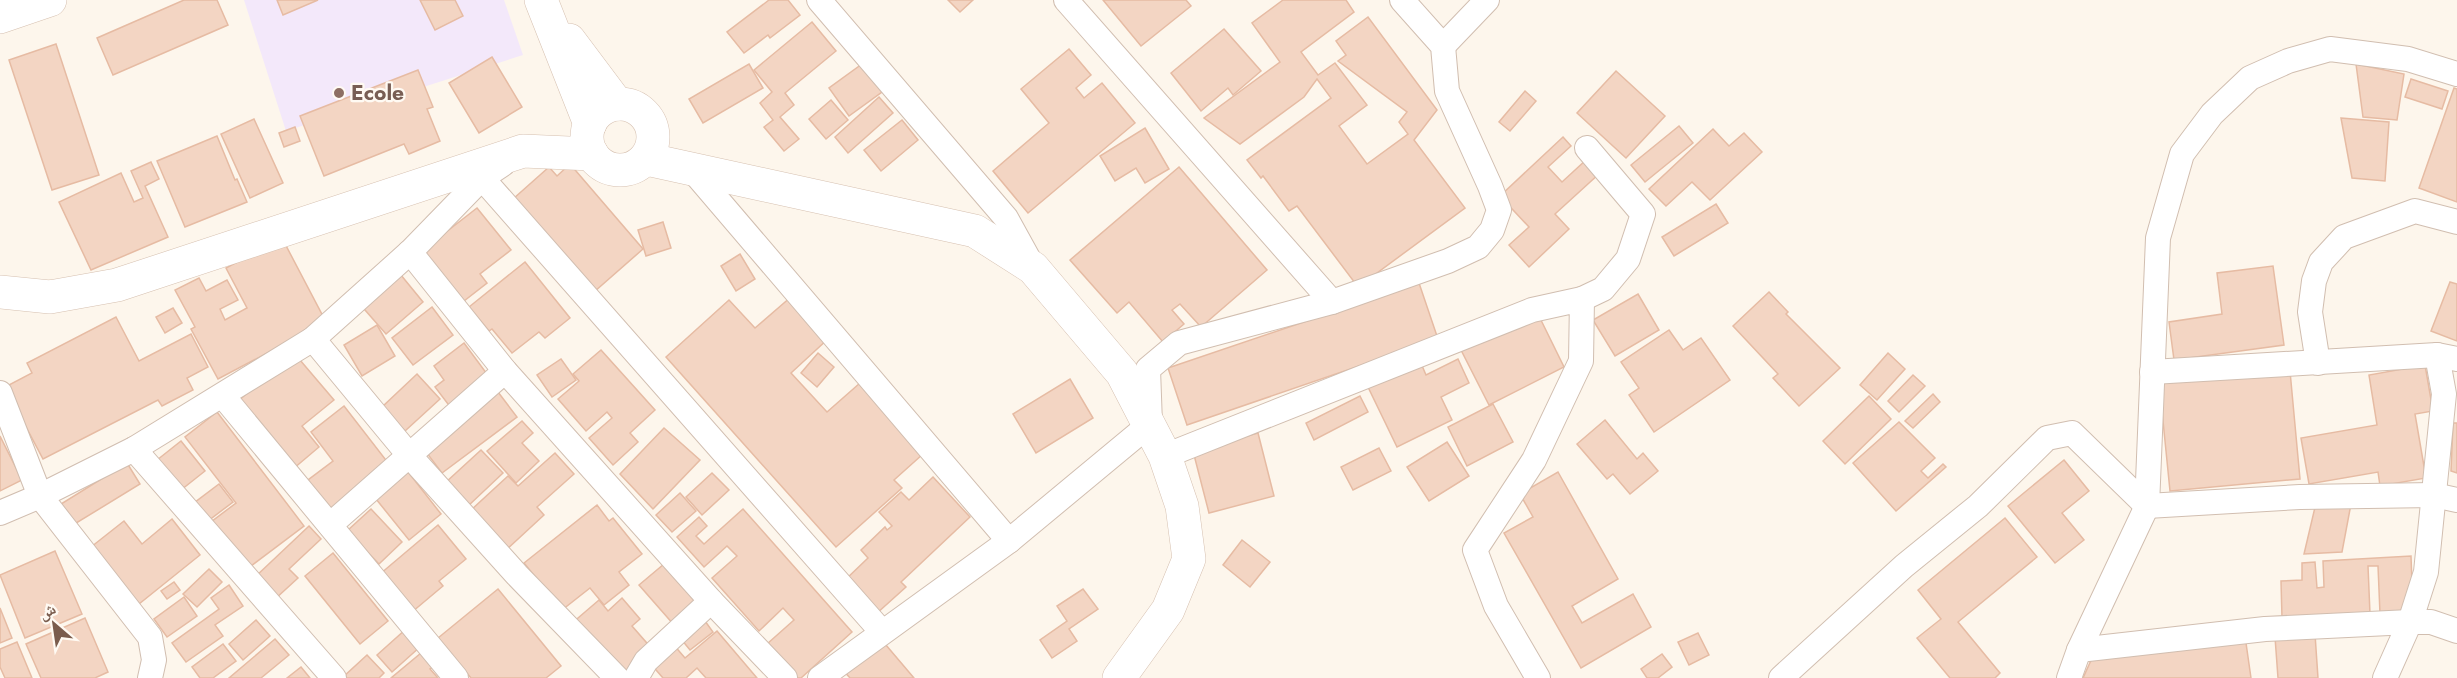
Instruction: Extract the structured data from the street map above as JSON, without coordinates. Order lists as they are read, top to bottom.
{
  "places": ["Ecole"],
  "north": "top left"
}
